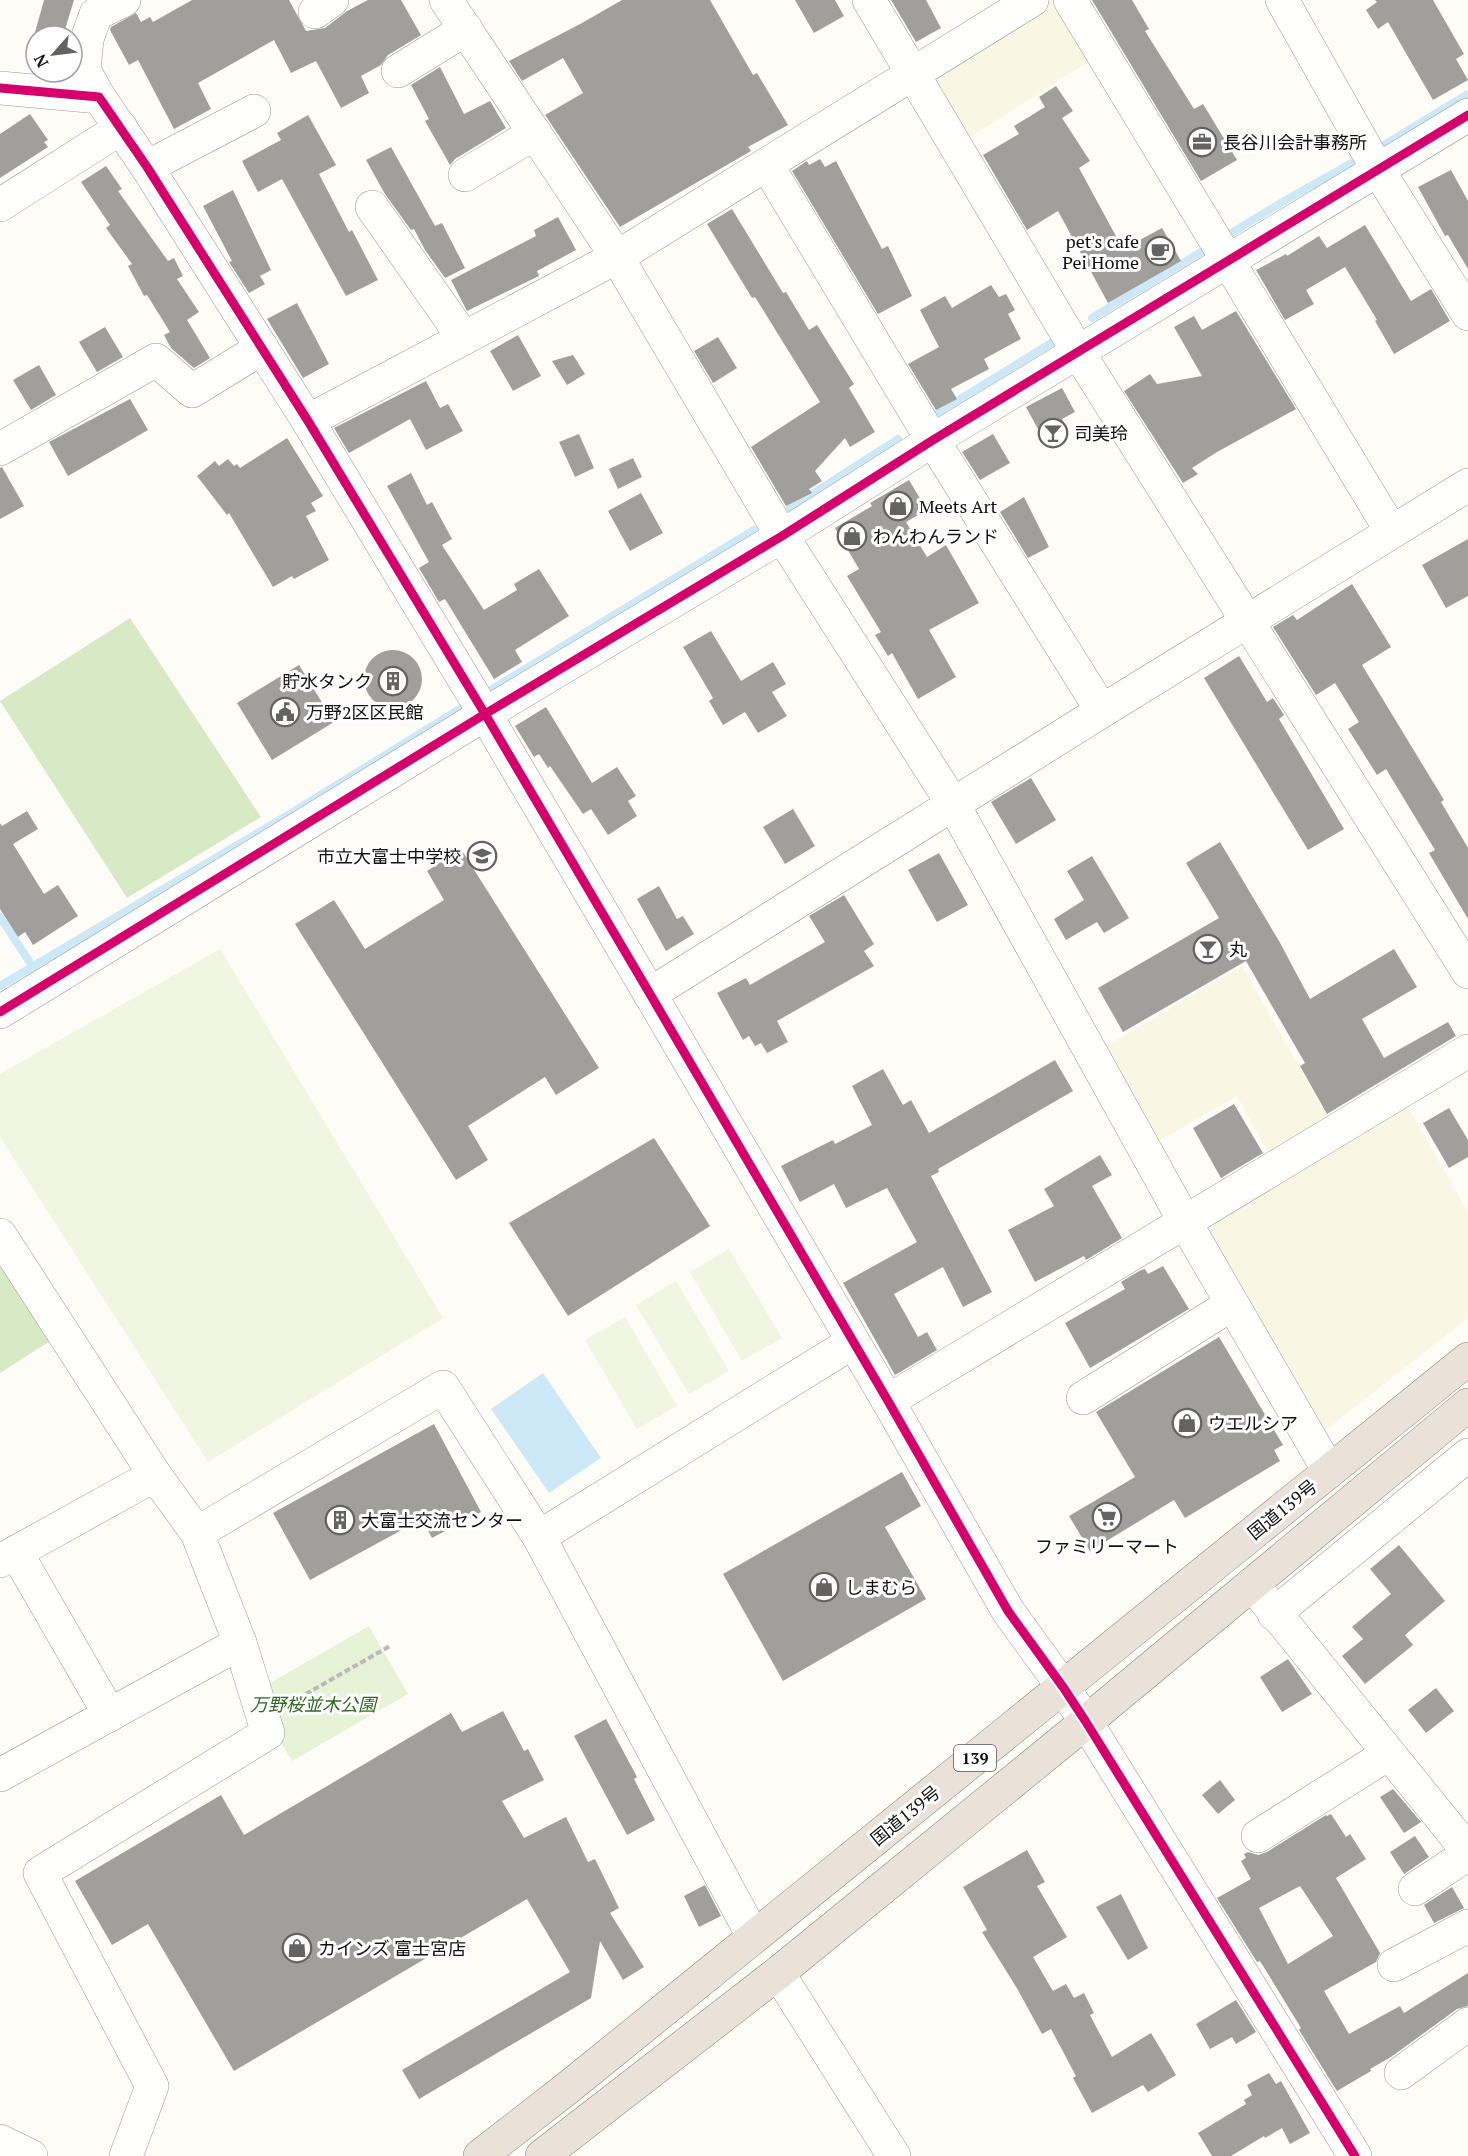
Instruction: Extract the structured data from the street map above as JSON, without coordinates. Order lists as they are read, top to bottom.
{
  "streets": {
    "highway": ["国道139号", "139"]
  },
  "parks": ["万野桜並木公園"],
  "places": {
    "office": ["長谷川会計事務所"],
    "cafe": ["pet's cafe Pei Home"],
    "bar": ["司美玲", "丸"],
    "shop": [
      "Meets Art",
      "わんわんランド",
      "ウエルシア",
      "しまむら",
      "カインズ 富士宮店"
    ],
    "building": ["貯水タンク", "大富士交流センター"],
    "public building": ["万野2区区民館"],
    "school or university": ["市立大富士中学校"],
    "supermarket": ["ファミリーマート"]
  },
  "north": "bottom left"
}
